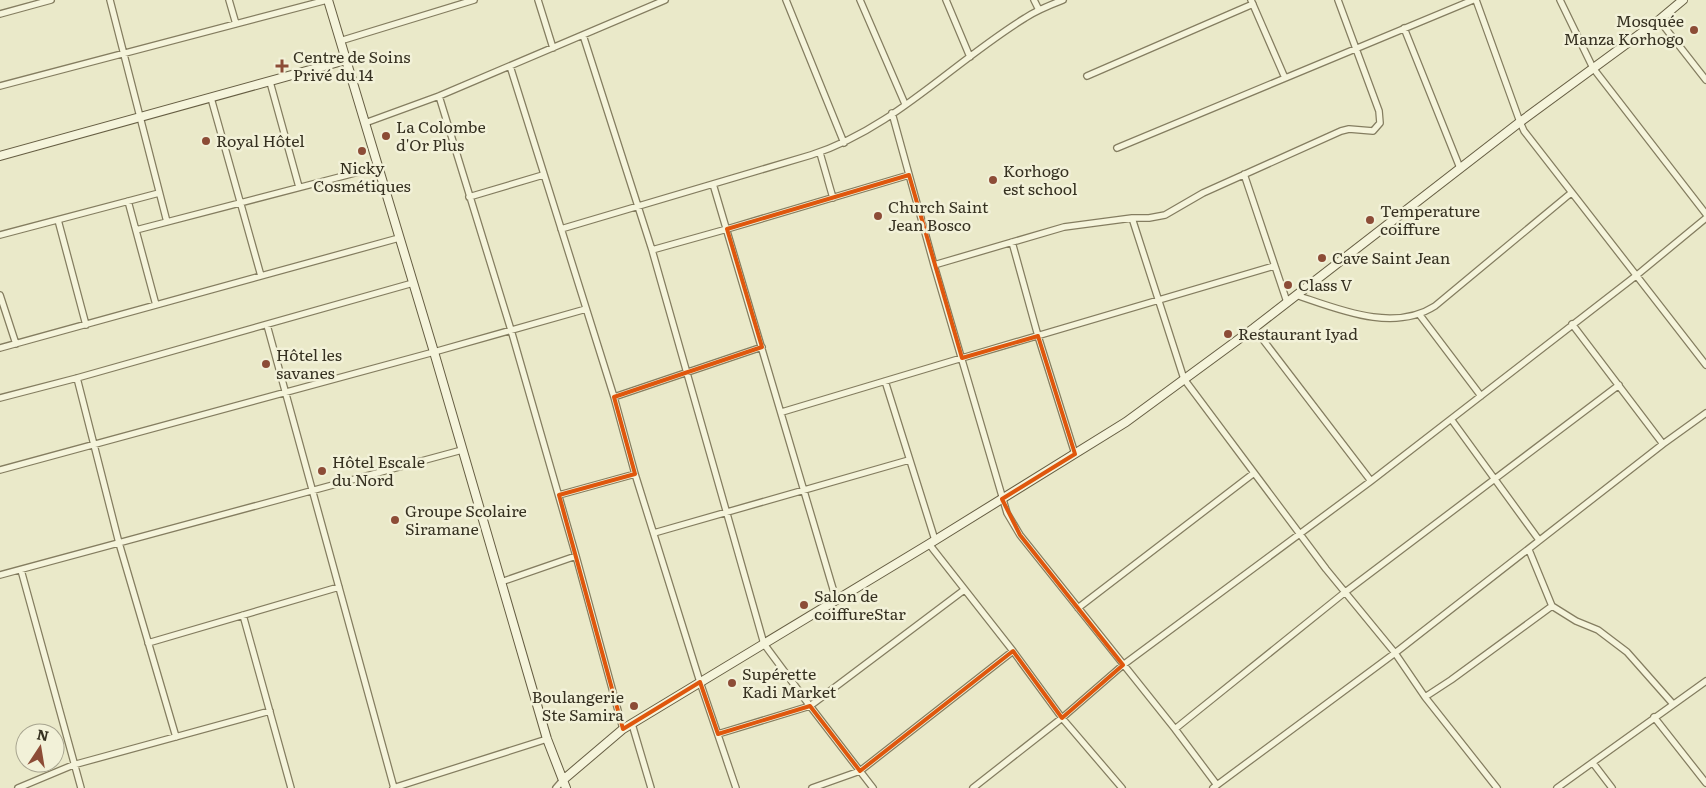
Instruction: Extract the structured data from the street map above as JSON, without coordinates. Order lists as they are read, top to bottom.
{
  "places": {
    "other": [
      "Mosquée Manza Korhogo",
      "La Colombe d'Or Plus",
      "Royal Hôtel",
      "Nicky Cosmétiques",
      "Korhogo est school",
      "Church Saint Jean Bosco",
      "Temperature coiffure",
      "Cave Saint Jean",
      "Class V",
      "Restaurant Iyad",
      "Hôtel les savanes",
      "Hôtel Escale du Nord",
      "Groupe Scolaire Siramane",
      "Salon de coiffureStar",
      "Supérette Kadi Market",
      "Boulangerie Ste Samira"
    ],
    "health": ["Centre de Soins Privé du 14"]
  },
  "north": "top"
}
